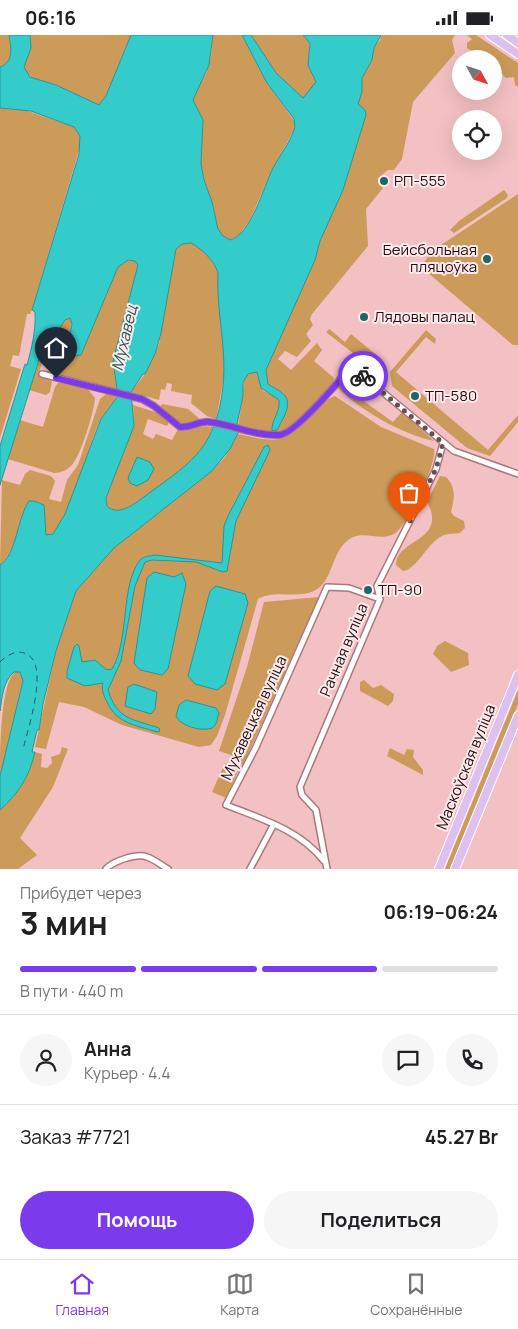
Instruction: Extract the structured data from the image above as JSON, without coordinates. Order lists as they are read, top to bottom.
{
  "streets": {
    "main road": ["Маскоўская вуліца"],
    "street": ["Рачная вуліца", "Мухавецкая вуліца"]
  },
  "crossings": [
    ["Рачная вуліца", "Мухавецкая вуліца"]
  ],
  "water": ["Мухавец"],
  "places": [
    "РП-555",
    "Бейсбольная пляцоўка",
    "Лядовы палац",
    "ТП-580",
    "ТП-90"
  ],
  "north": "bottom right",
  "page": {
    "status": "06:16",
    "heading": ["3 мин", "Прибудет через", "06:19–06:24"],
    "panel": [
      "Анна",
      "Курьер · 4.4",
      "Заказ #7721",
      "45.27 Br"
    ],
    "bar": "В пути · 440 m",
    "buttons": ["Помощь", "Поделиться"],
    "tabs": ["Главная", "Карта", "Сохранённые"]
  }
}
